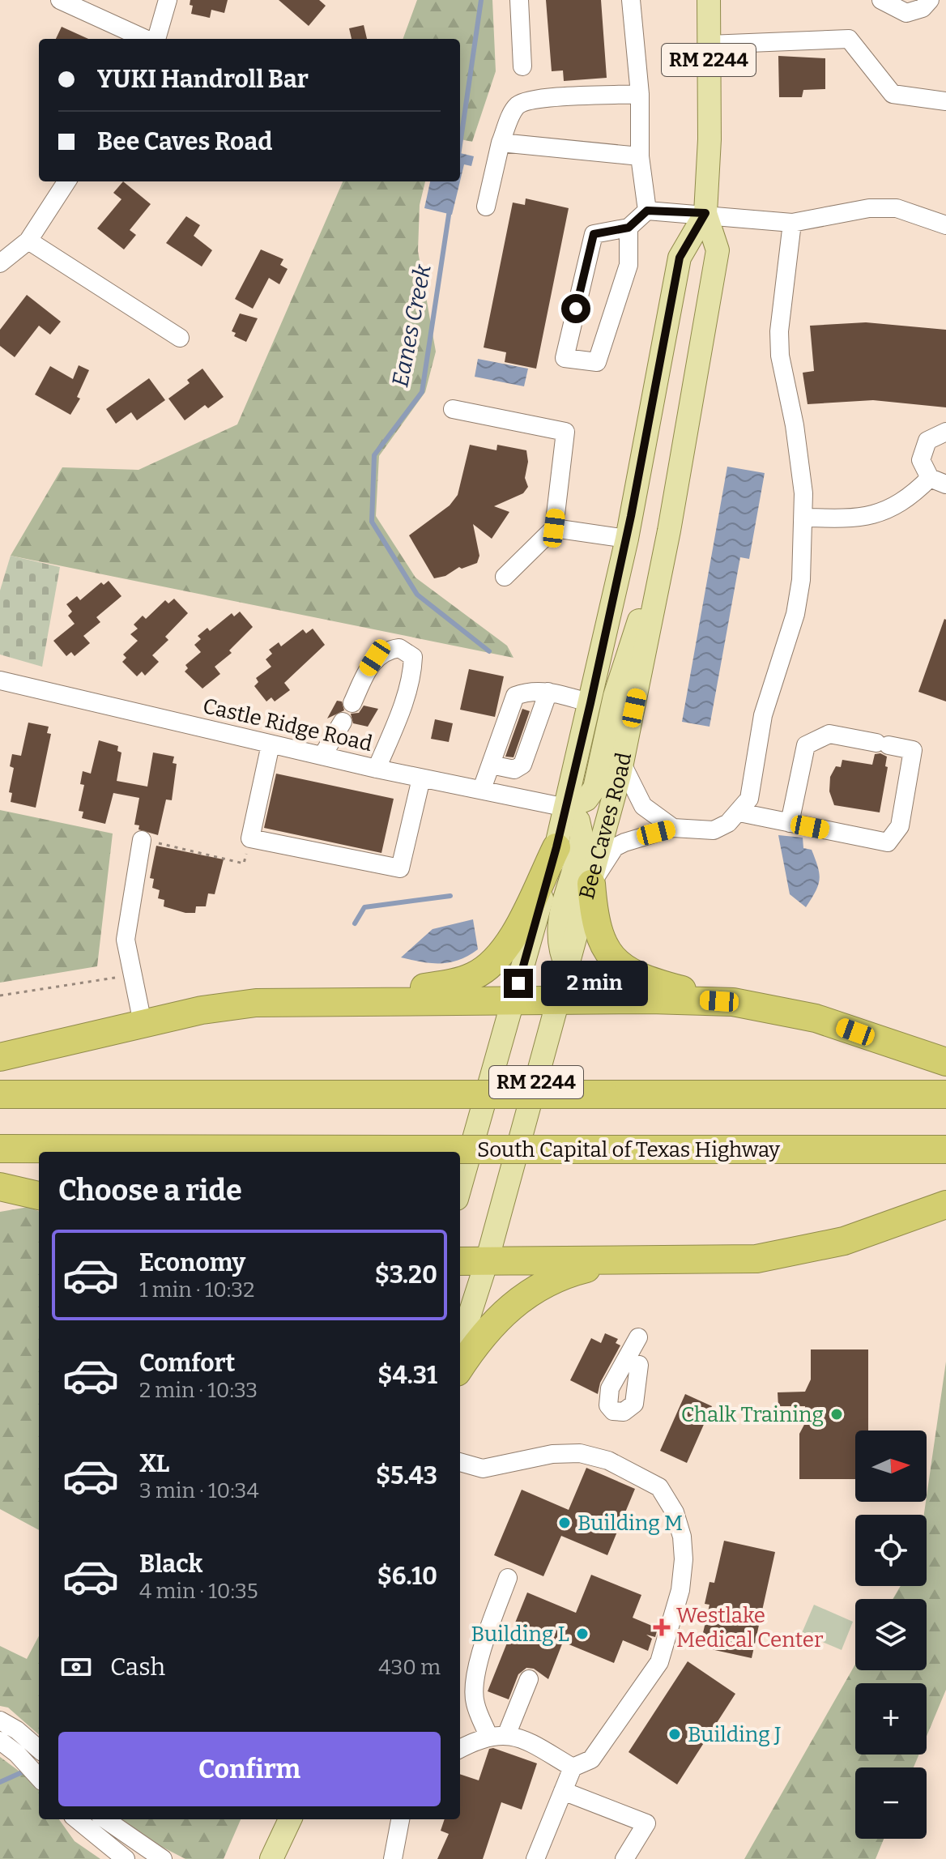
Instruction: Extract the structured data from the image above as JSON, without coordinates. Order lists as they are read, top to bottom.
{
  "streets": {
    "highway": ["South Capital of Texas Highway"],
    "main road": ["RM 2244", "Bee Caves Road"],
    "street": ["Castle Ridge Road"]
  },
  "crossings": [
    ["Castle Ridge Road", "Bee Caves Road"]
  ],
  "water": ["Eanes Creek"],
  "places": {
    "other": [
      "Chalk Training",
      "Building M",
      "Building L",
      "Building J"
    ],
    "health": ["Westlake Medical Center"]
  },
  "north": "right",
  "page": {
    "banner": ["YUKI Handroll Bar", "Bee Caves Road"],
    "bubble": "2 min",
    "heading": "Choose a ride",
    "list": [
      {
        "name": "Economy",
        "note": "1 min · 10:32",
        "value": "$3.20"
      },
      {
        "name": "Comfort",
        "note": "2 min · 10:33",
        "value": "$4.31"
      },
      {
        "name": "XL",
        "note": "3 min · 10:34",
        "value": "$5.43"
      },
      {
        "name": "Black",
        "note": "4 min · 10:35",
        "value": "$6.10"
      }
    ],
    "map_buttons": ["+", "−"],
    "pay": ["Cash", "430 m"],
    "buttons": "Confirm"
  }
}
